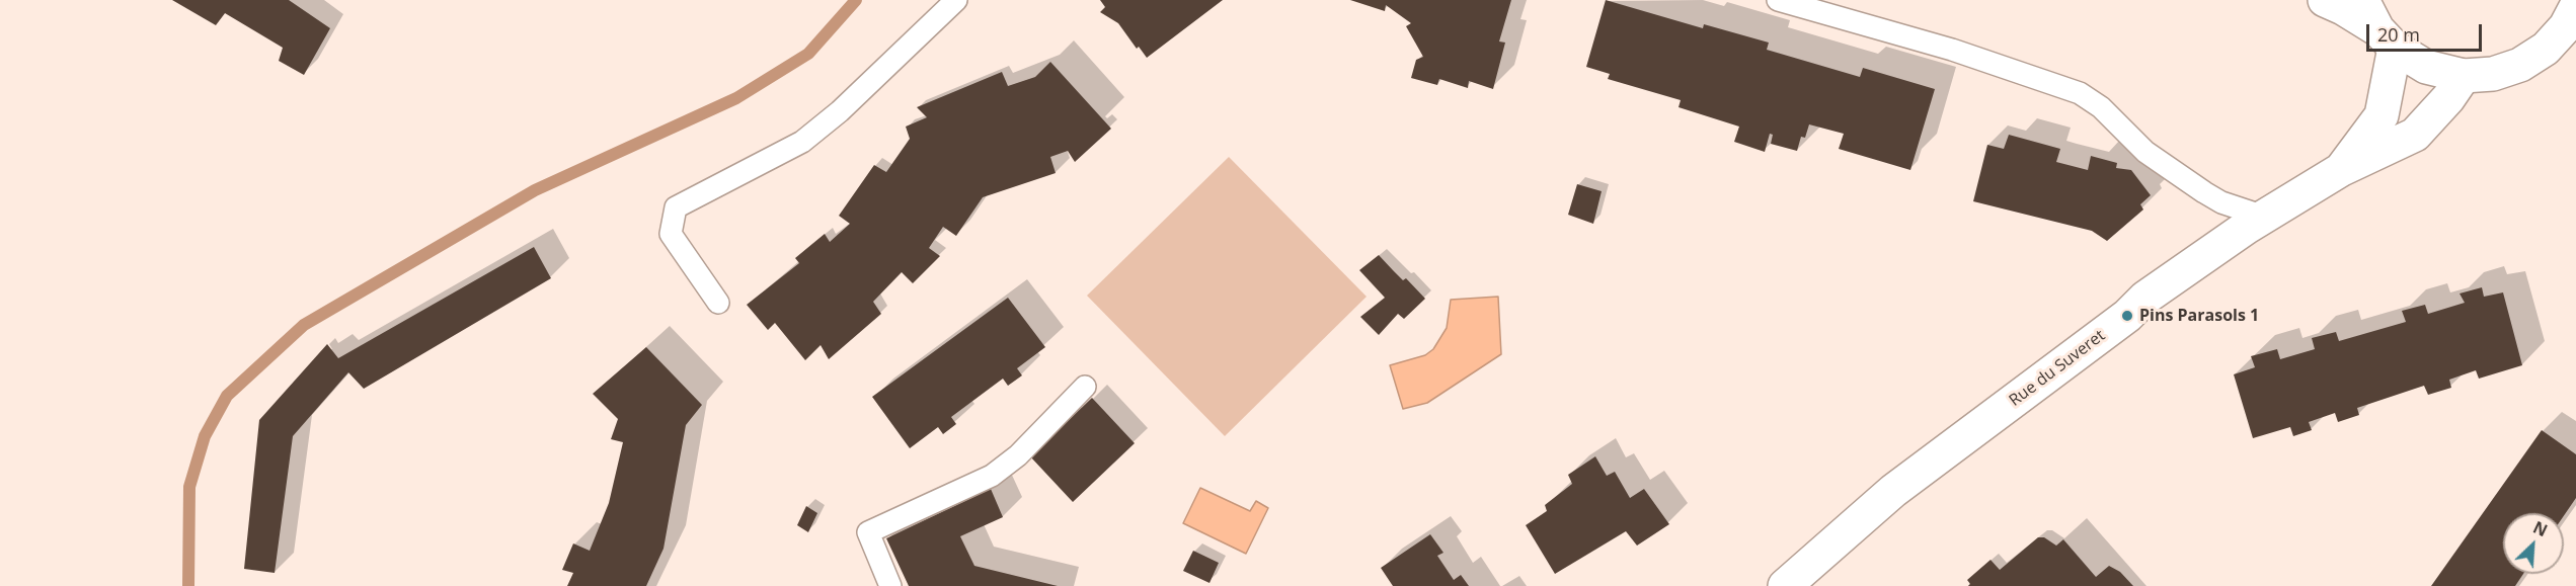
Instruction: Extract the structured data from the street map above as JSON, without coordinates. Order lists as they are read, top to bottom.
{
  "streets": {
    "street": ["Rue du Suveret"]
  },
  "places": ["Pins Parasols 1"],
  "scale_bar": "20 m",
  "north": "top right"
}
